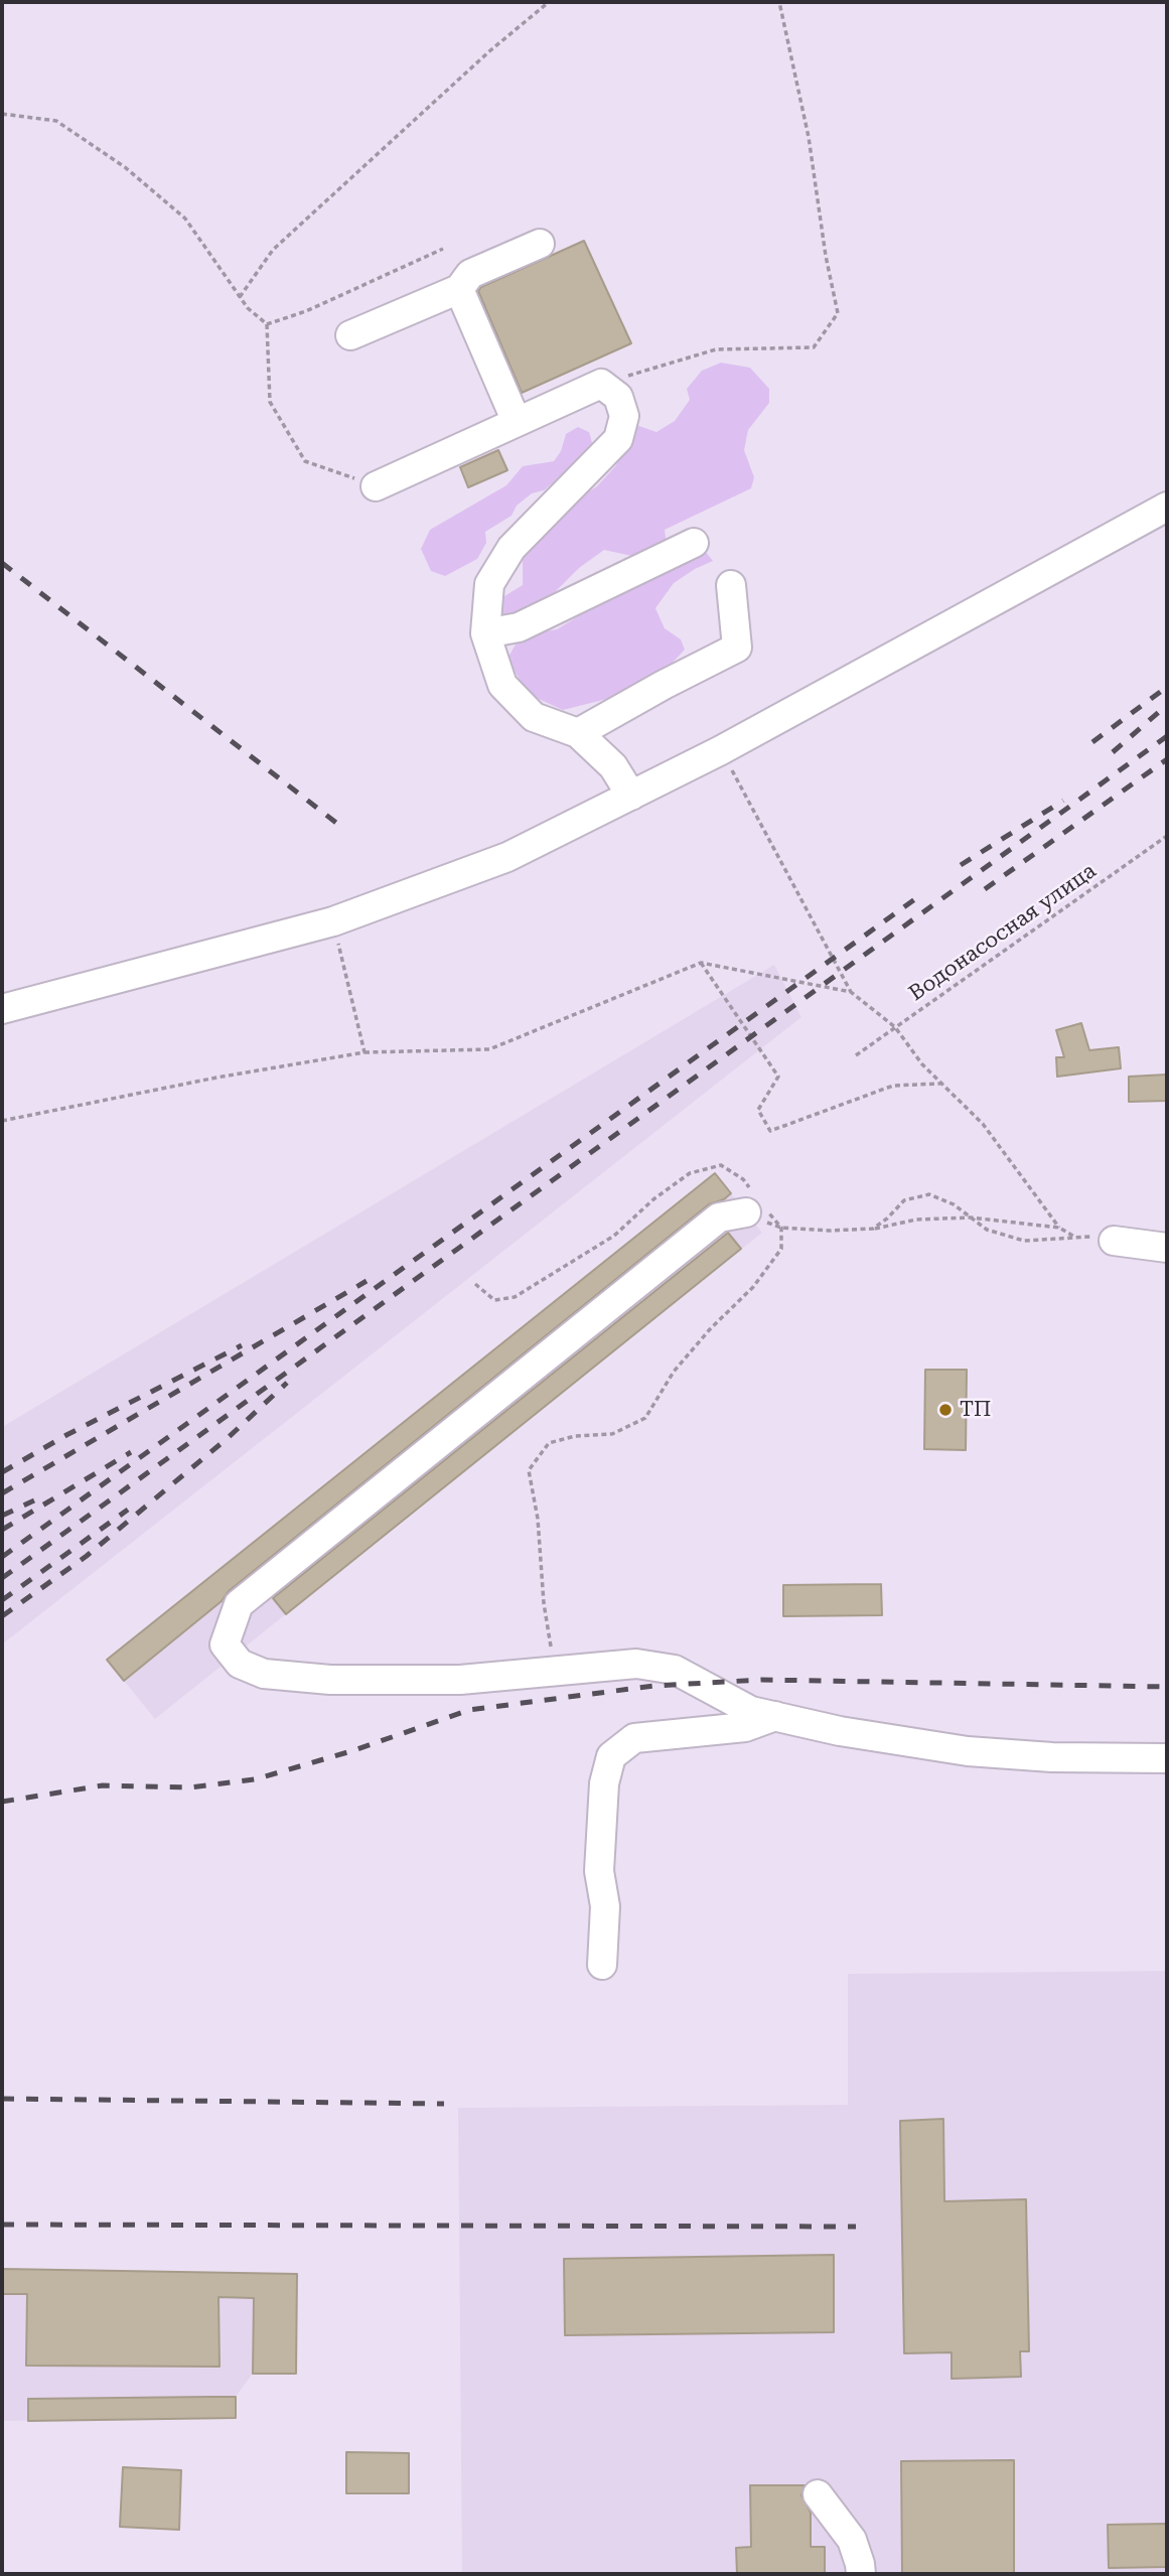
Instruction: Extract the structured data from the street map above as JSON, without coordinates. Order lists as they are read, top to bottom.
{
  "streets": {
    "path": ["Водонасосная улица"]
  },
  "places": ["ТП"]
}
